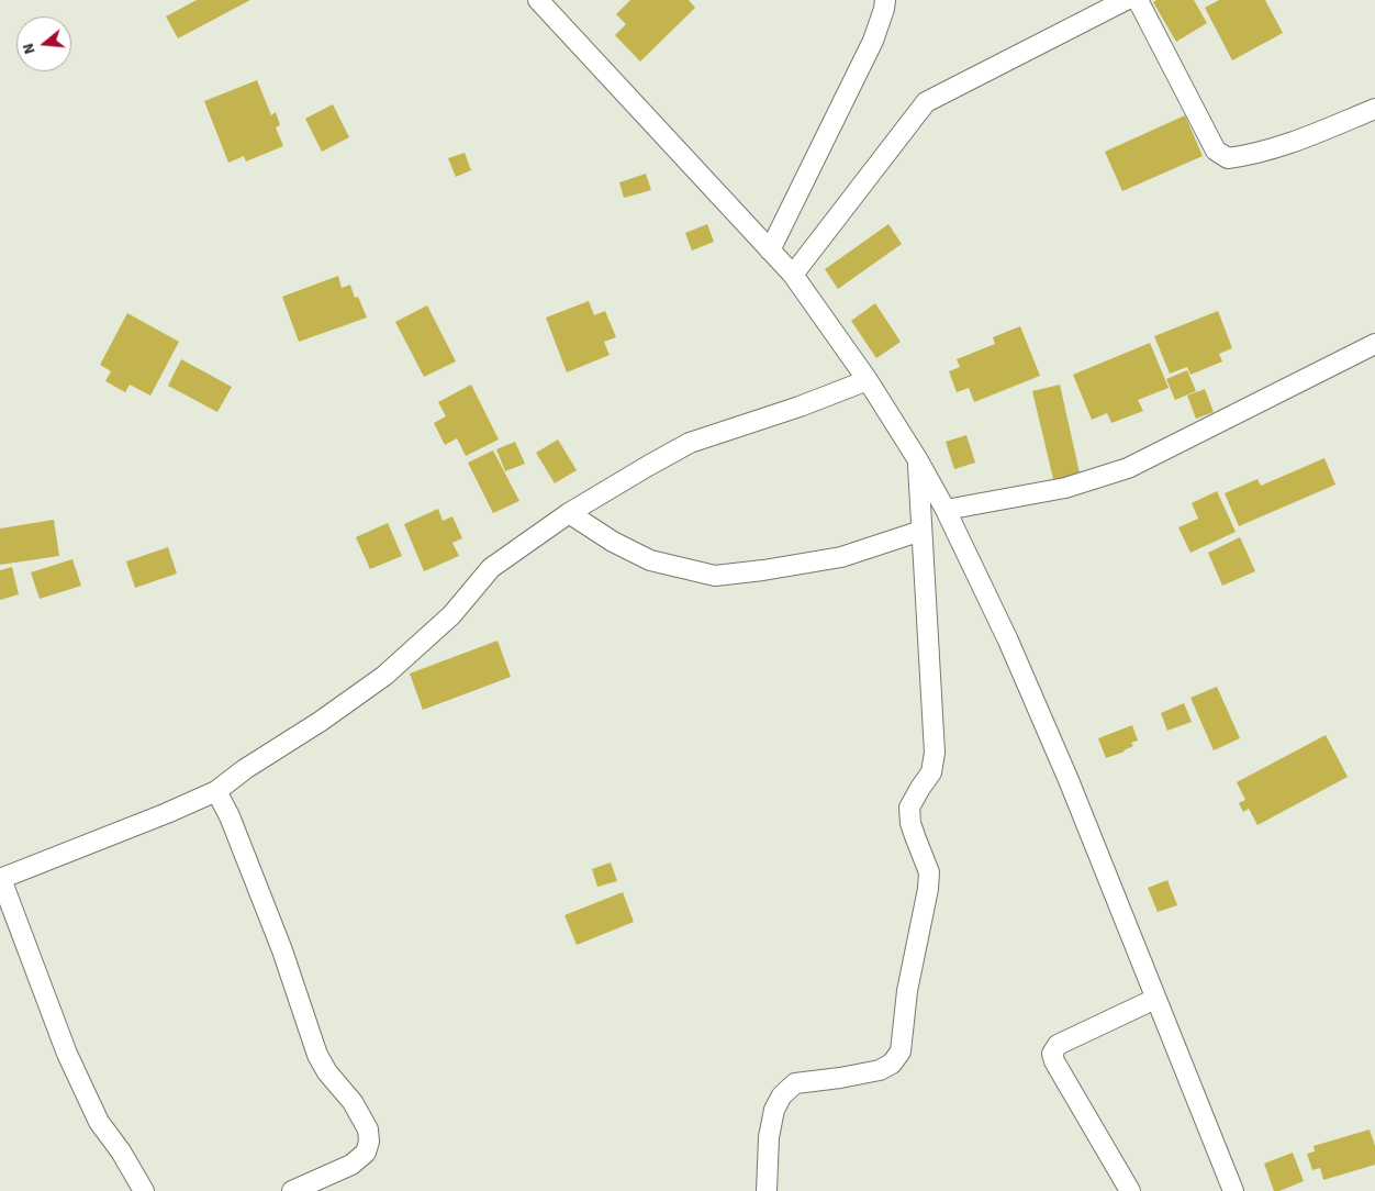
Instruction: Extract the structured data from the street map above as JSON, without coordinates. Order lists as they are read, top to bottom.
{
  "north": "left"
}
